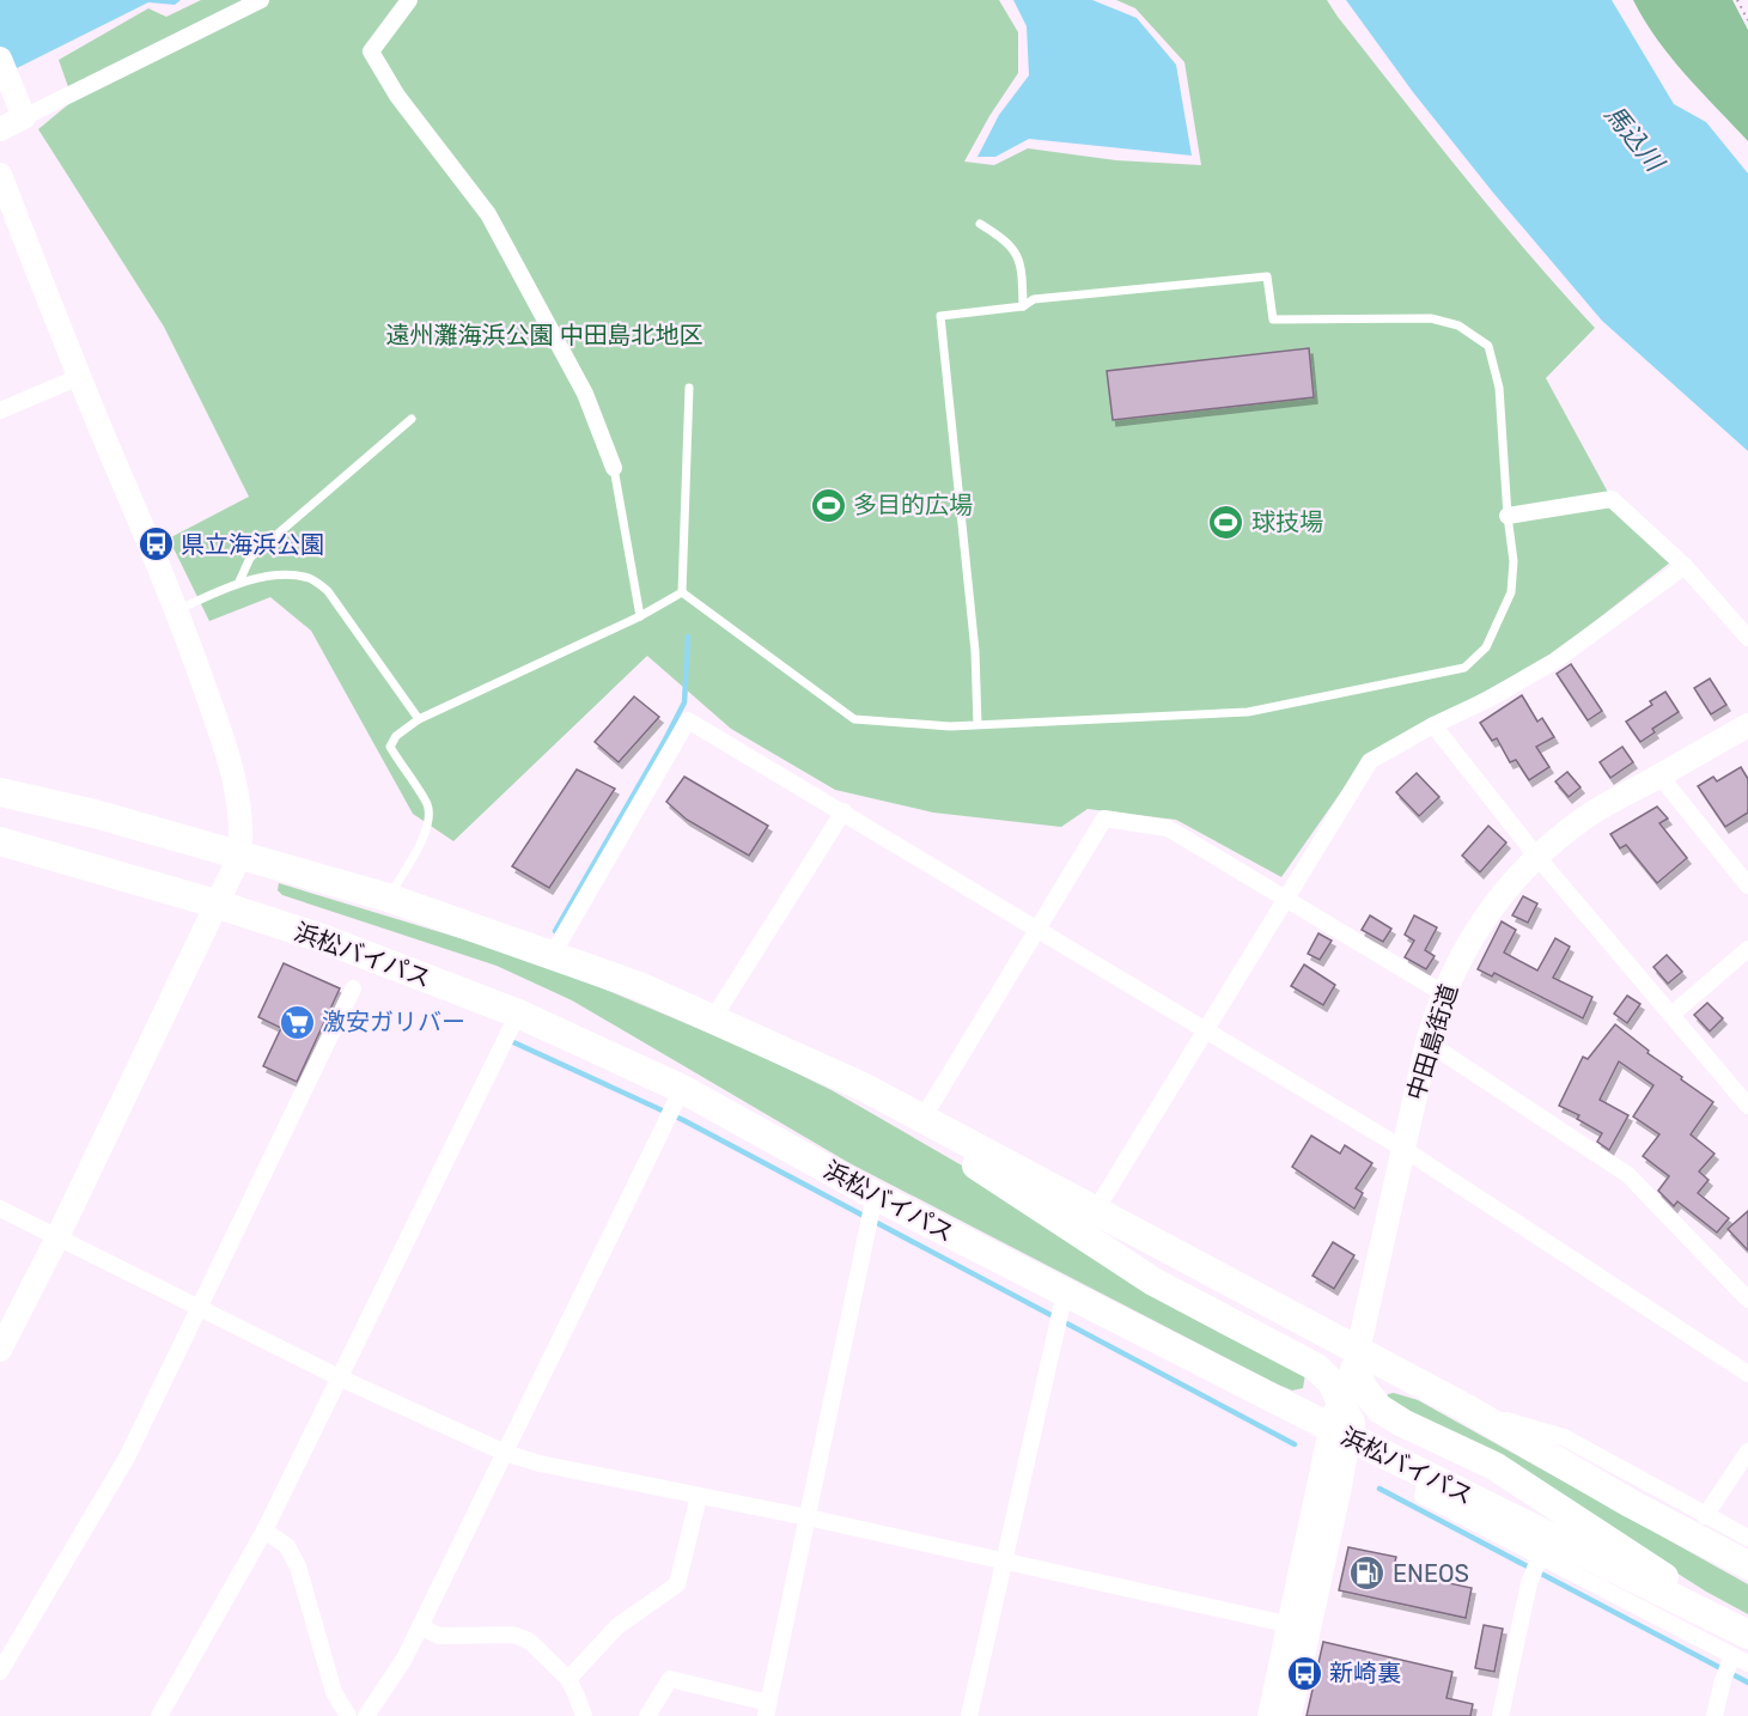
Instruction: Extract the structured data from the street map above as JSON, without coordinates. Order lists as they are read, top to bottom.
{
  "streets": {
    "highway": ["浜松バイパス"],
    "street": ["中田島街道"]
  },
  "crossings": [
    ["浜松バイパス", "中田島街道"]
  ],
  "water": ["馬込川"],
  "parks": ["遠州灘海浜公園 中田島北地区"],
  "places": {
    "sports": ["多目的広場", "球技場"],
    "bus stop": ["県立海浜公園", "新崎裏"],
    "supermarket": ["激安ガリバー"],
    "fuel station": ["ENEOS"]
  }
}
